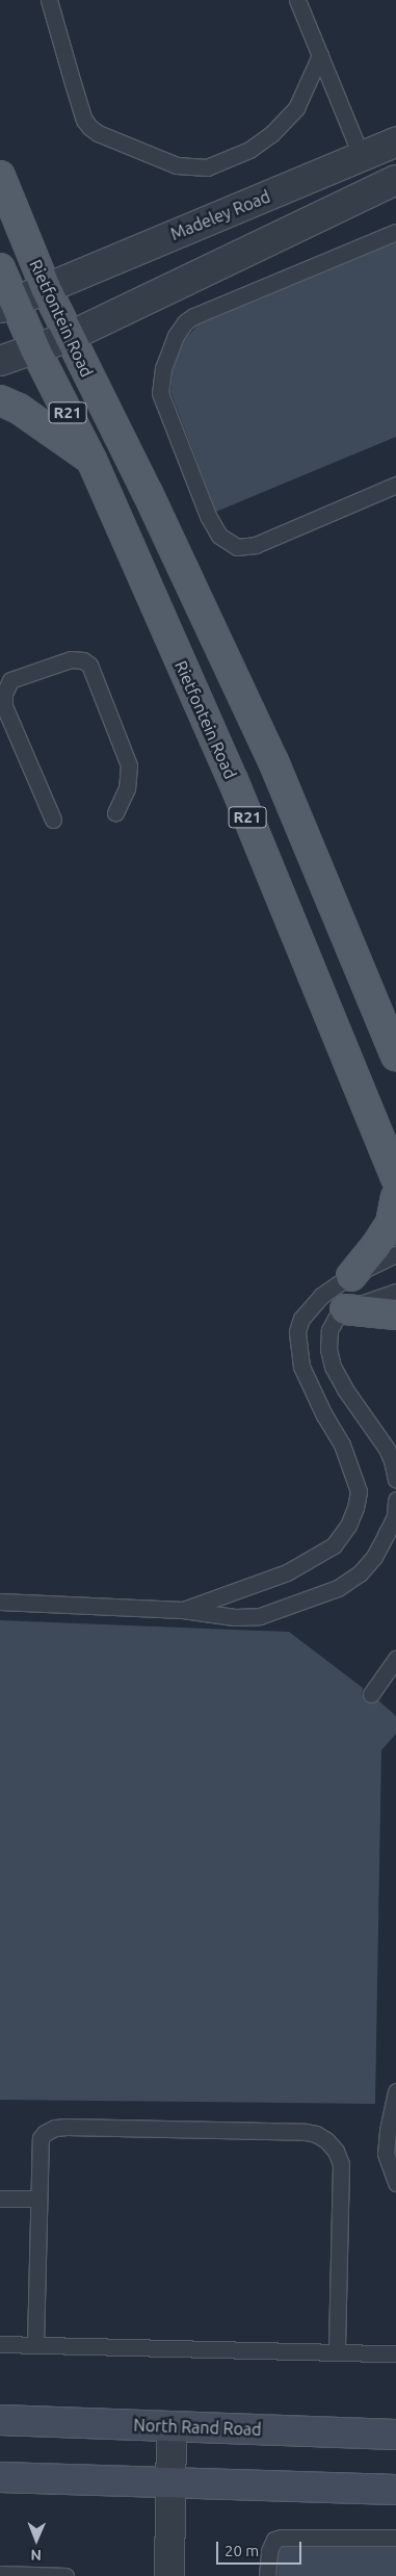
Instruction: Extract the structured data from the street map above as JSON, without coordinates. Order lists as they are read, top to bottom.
{
  "streets": {
    "main road": ["Rietfontein Road", "R21", "North Rand Road"],
    "street": ["Madeley Road"]
  },
  "crossings": [
    ["Madeley Road", "Rietfontein Road"]
  ],
  "scale_bar": "20 m",
  "north": "bottom"
}
